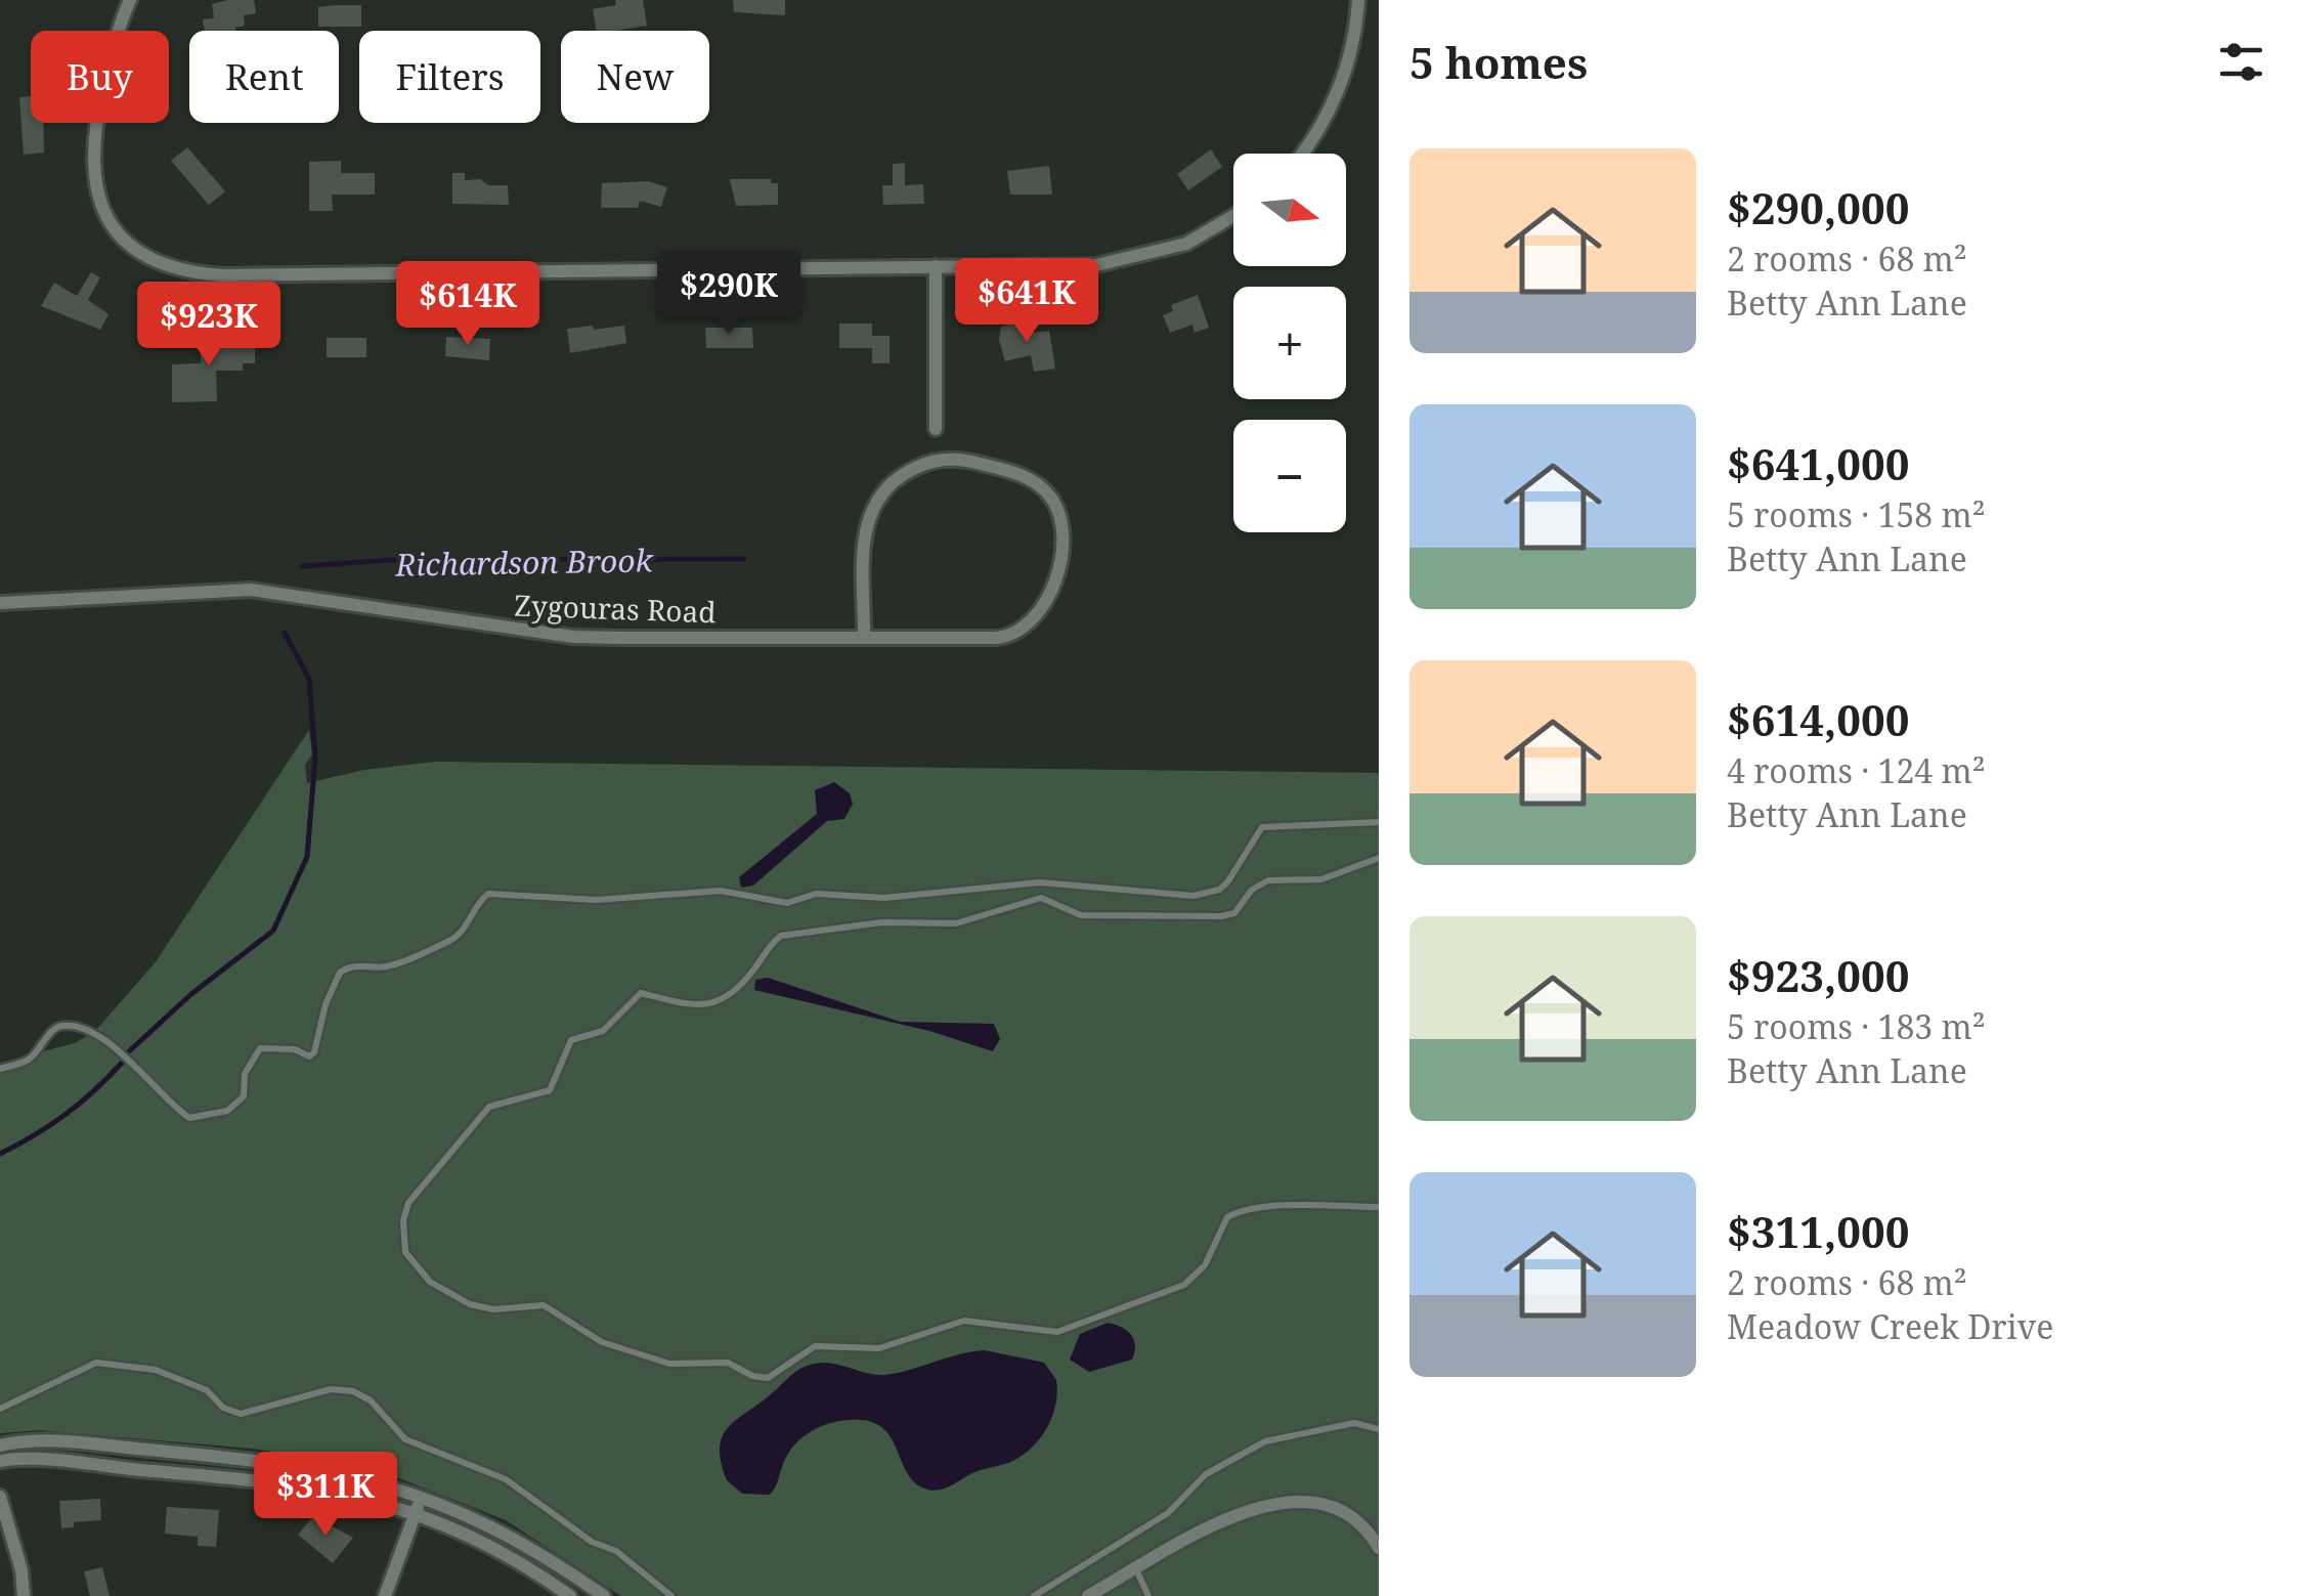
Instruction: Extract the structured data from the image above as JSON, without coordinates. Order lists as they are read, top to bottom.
{
  "streets": {
    "street": ["Zygouras Road"]
  },
  "water": ["Richardson Brook"],
  "north": "right",
  "page": {
    "heading": "5 homes",
    "chip": [
      "Buy",
      "Rent",
      "Filters",
      "New"
    ],
    "list": [
      {
        "name": "$290,000",
        "note": "2 rooms · 68 m² · Betty Ann Lane"
      },
      {
        "name": "$641,000",
        "note": "5 rooms · 158 m² · Betty Ann Lane"
      },
      {
        "name": "$614,000",
        "note": "4 rooms · 124 m² · Betty Ann Lane"
      },
      {
        "name": "$923,000",
        "note": "5 rooms · 183 m² · Betty Ann Lane"
      },
      {
        "name": "$311,000",
        "note": "2 rooms · 68 m² · Meadow Creek Drive"
      }
    ],
    "map_buttons": ["+", "−"],
    "price": [
      "$290K",
      "$641K",
      "$614K",
      "$923K",
      "$311K"
    ]
  }
}
